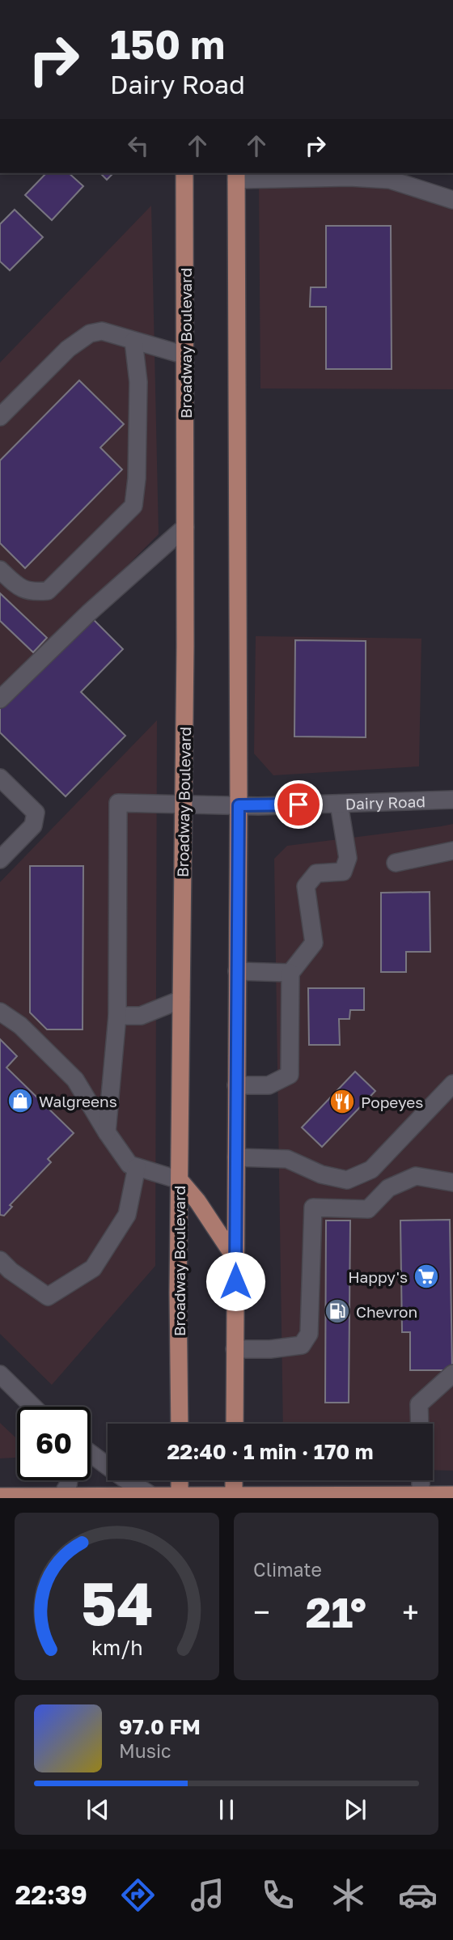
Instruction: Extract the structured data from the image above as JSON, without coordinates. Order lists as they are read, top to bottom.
{
  "streets": {
    "main road": ["Broadway Boulevard"],
    "street": ["Dairy Road"]
  },
  "crossings": [
    ["Broadway Boulevard", "Dairy Road"]
  ],
  "places": {
    "shop": ["Walgreens"],
    "restaurant": ["Popeyes"],
    "supermarket": ["Happy's"],
    "fuel station": ["Chevron"]
  },
  "page": {
    "turn": ["150 m", "Dairy Road"],
    "limit": "60",
    "trip": "22:40 · 1 min · 170 m",
    "tile": "Climate",
    "heat": ["−", "21°", "+"],
    "song": ["97.0 FM", "Music"],
    "tabs": "22:39",
    "gauge": ["54", "km/h"]
  }
}
